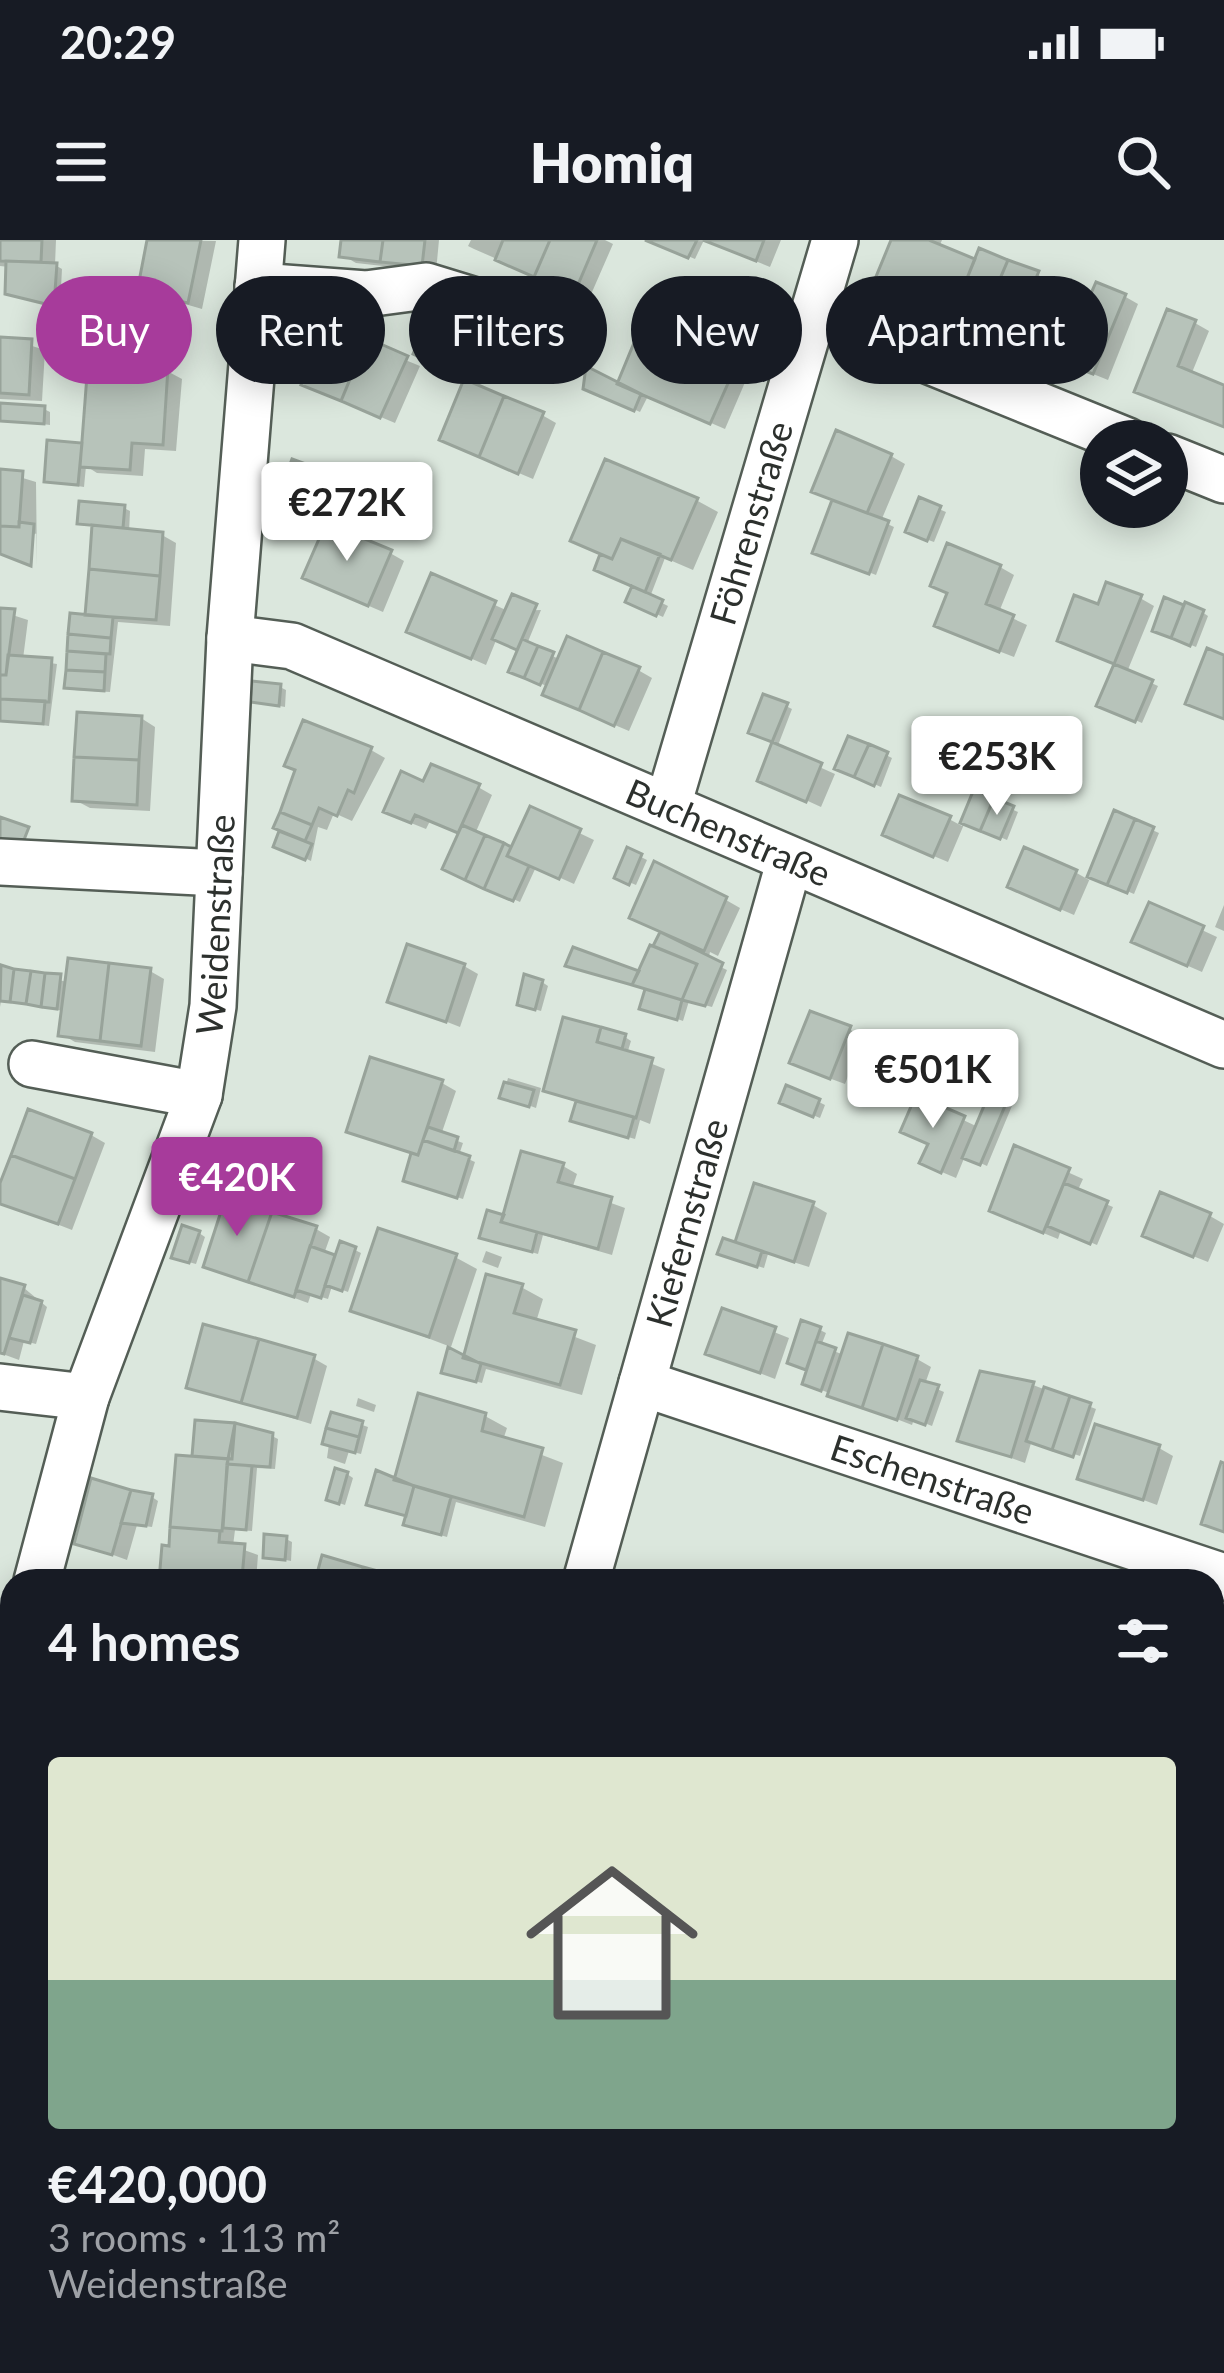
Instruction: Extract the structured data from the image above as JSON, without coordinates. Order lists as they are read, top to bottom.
{
  "streets": {
    "street": [
      "Föhrenstraße",
      "Buchenstraße",
      "Weidenstraße",
      "Kiefernstraße",
      "Eschenstraße"
    ]
  },
  "crossings": [
    ["Föhrenstraße", "Buchenstraße"],
    ["Buchenstraße", "Weidenstraße"],
    ["Buchenstraße", "Kiefernstraße"],
    ["Kiefernstraße", "Eschenstraße"]
  ],
  "page": {
    "status": "20:29",
    "header": "Homiq",
    "chip": [
      "Buy",
      "Rent",
      "Filters",
      "New",
      "Apartment"
    ],
    "price": [
      "€272K",
      "€253K",
      "€501K",
      "€420K"
    ],
    "heading": "4 homes",
    "list": [
      {
        "name": "€420,000",
        "note": "3 rooms · 113 m² · Weidenstraße"
      }
    ]
  }
}
